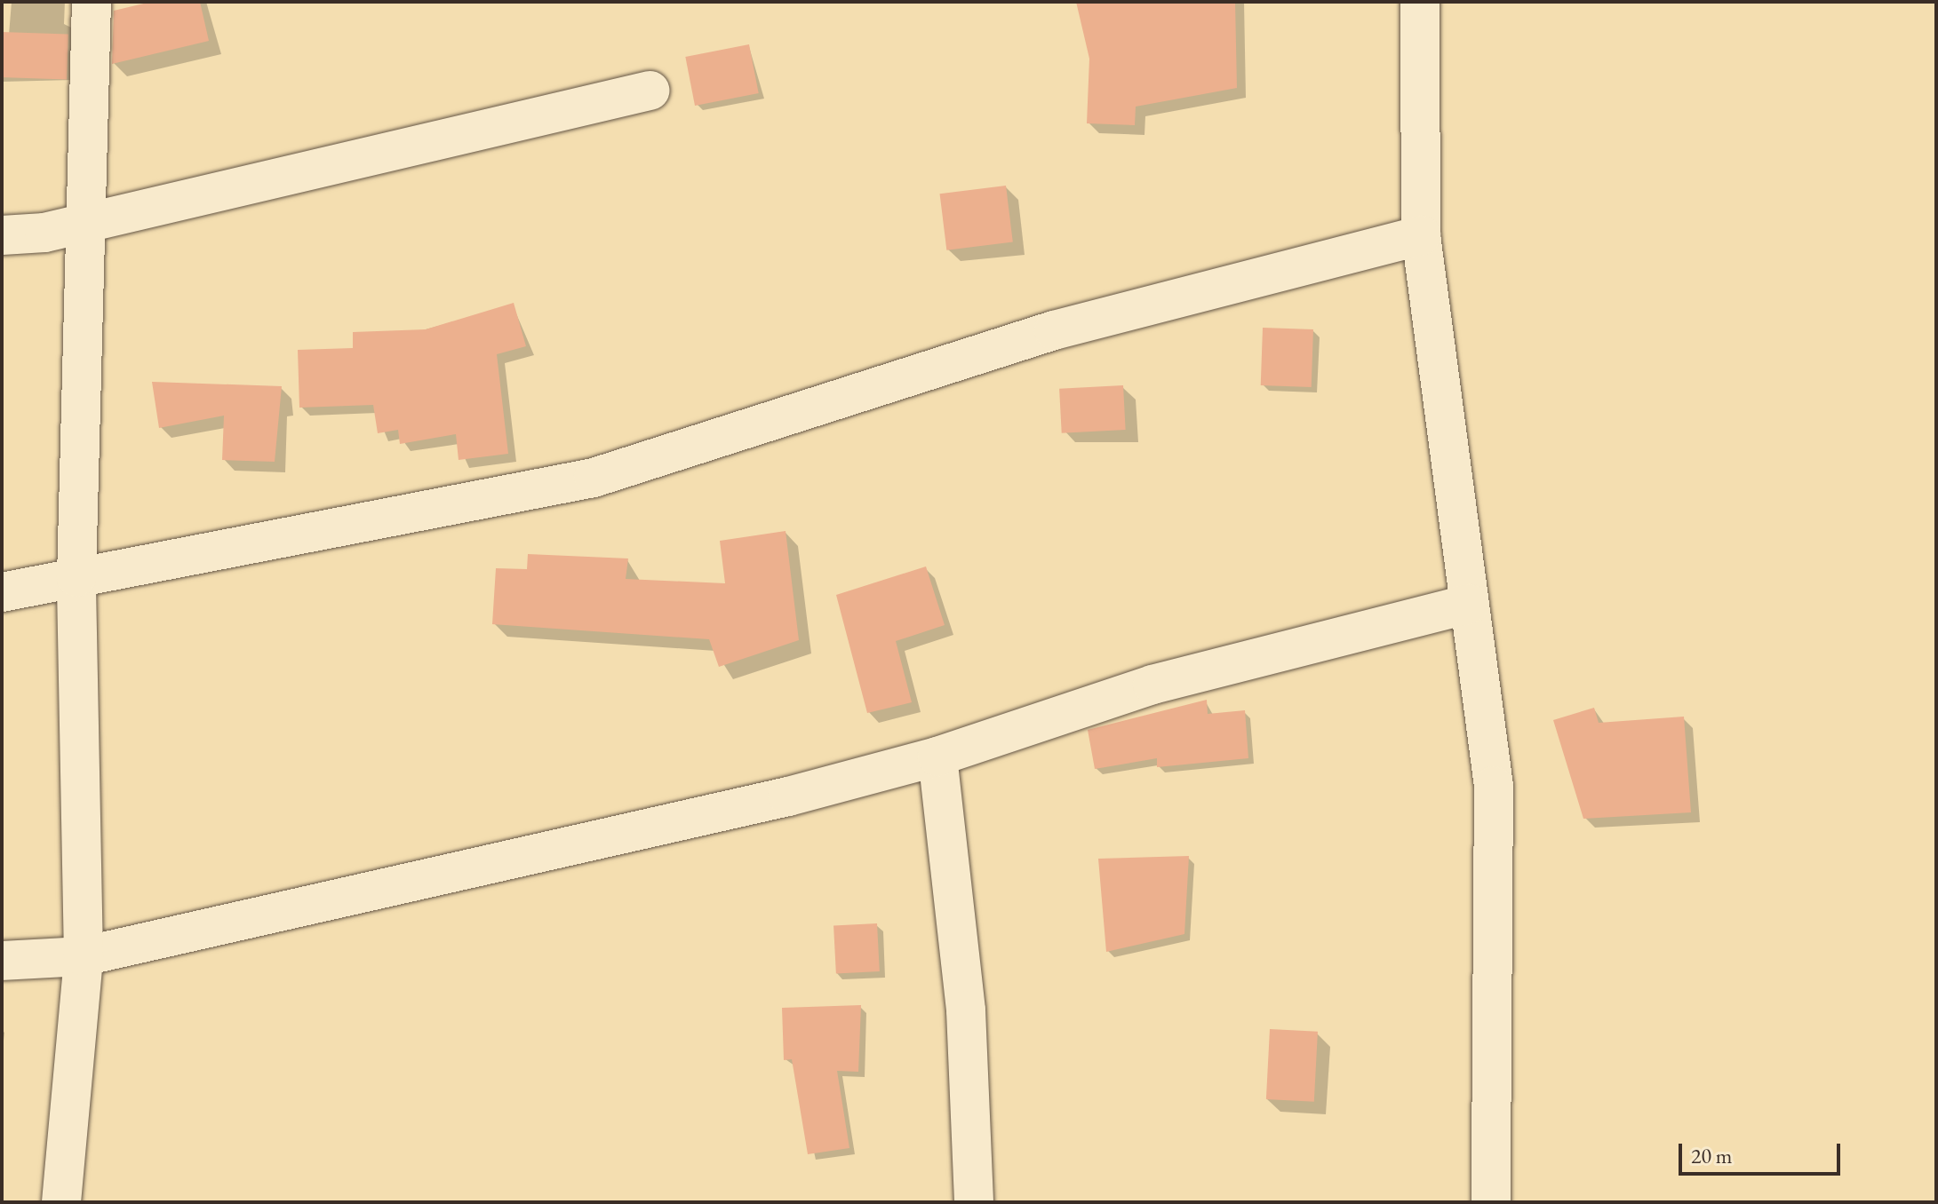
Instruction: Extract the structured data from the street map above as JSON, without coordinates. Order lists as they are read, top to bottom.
{
  "scale_bar": "20 m"
}
